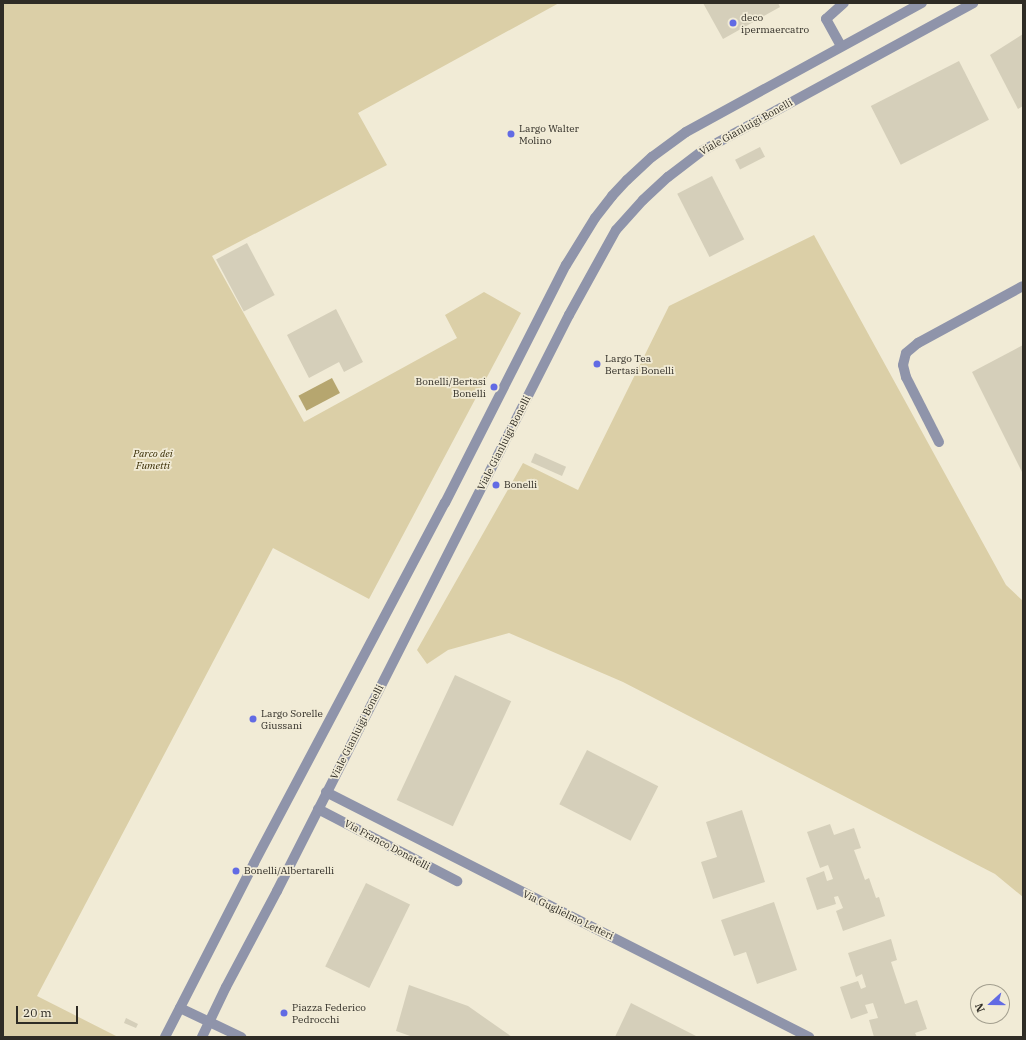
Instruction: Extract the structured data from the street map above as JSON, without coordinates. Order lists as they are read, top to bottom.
{
  "streets": {
    "street": ["Viale Gianluigi Bonelli", "Via Franco Donatelli", "Via Guglielmo Letteri"]
  },
  "crossings": [
    ["Viale Gianluigi Bonelli", "Via Franco Donatelli"],
    ["Viale Gianluigi Bonelli", "Via Guglielmo Letteri"]
  ],
  "parks": ["Parco dei Fumetti"],
  "places": [
    "deco ipermaercatro",
    "Largo Walter Molino",
    "Largo Tea Bertasi Bonelli",
    "Bonelli/Bertasi Bonelli",
    "Bonelli",
    "Largo Sorelle Giussani",
    "Bonelli/Albertarelli",
    "Piazza Federico Pedrocchi"
  ],
  "scale_bar": "20 m",
  "north": "left"
}
